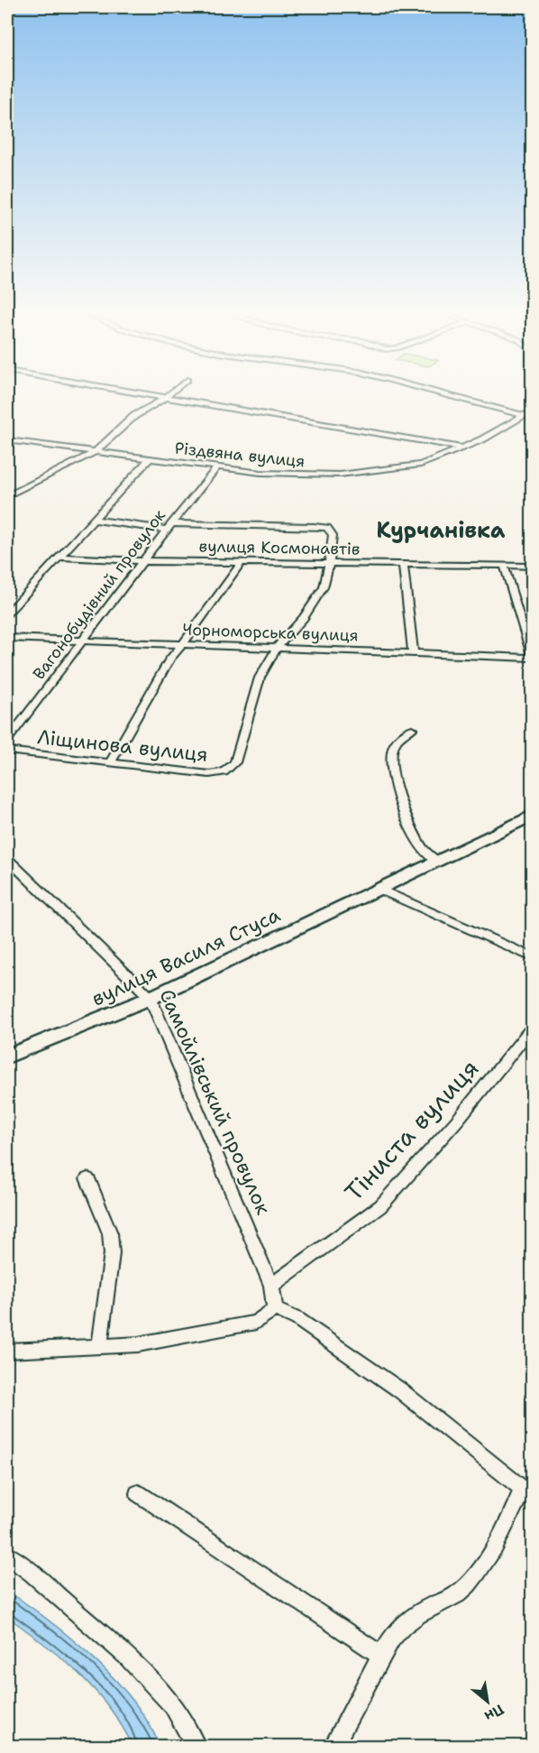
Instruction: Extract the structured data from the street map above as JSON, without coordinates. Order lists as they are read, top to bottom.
{
  "streets": {
    "main road": ["вулиця Василя Стуса"],
    "street": [
      "Різдвяна вулиця",
      "вулиця Космонавтів",
      "Вагонобудівний провулок",
      "Чорноморська вулиця",
      "Ліщинова вулиця",
      "Самойлівський провулок",
      "Тіниста вулиця"
    ]
  },
  "crossings": [
    ["Різдвяна вулиця", "Вагонобудівний провулок"],
    ["вулиця Космонавтів", "Вагонобудівний провулок"],
    ["вулиця Космонавтів", "Ліщинова вулиця"],
    ["Вагонобудівний провулок", "Чорноморська вулиця"],
    ["Вагонобудівний провулок", "Ліщинова вулиця"],
    ["Чорноморська вулиця", "Ліщинова вулиця"],
    ["вулиця Василя Стуса", "Самойлівський провулок"],
    ["Самойлівський провулок", "Тіниста вулиця"]
  ],
  "districts": ["Курчанівка"],
  "north": "bottom right"
}
